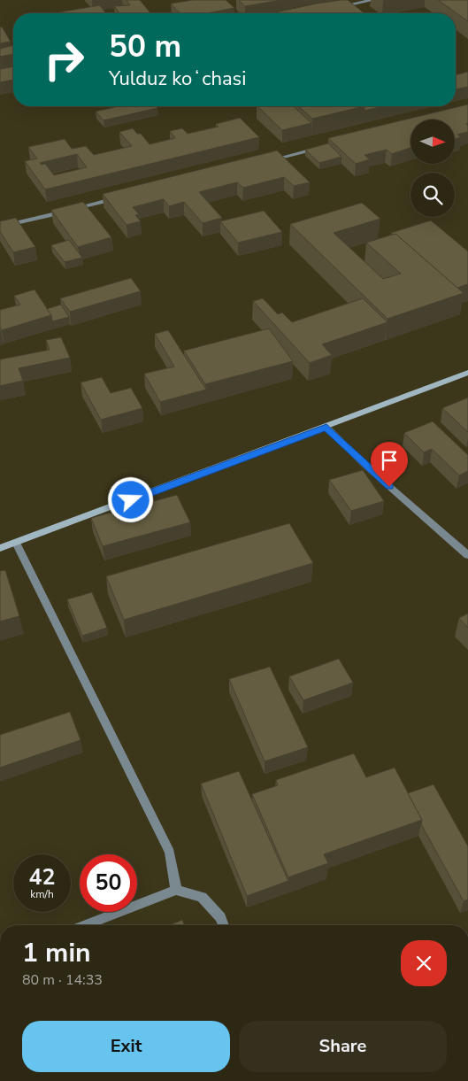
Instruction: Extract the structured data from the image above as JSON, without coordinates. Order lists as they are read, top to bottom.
{
  "north": "right",
  "page": {
    "turn": ["50 m", "Yulduz koʻchasi"],
    "speed": "42 km/h",
    "limit": "50",
    "heading": ["1 min", "80 m · 14:33"],
    "buttons": ["Exit", "Share"]
  }
}
